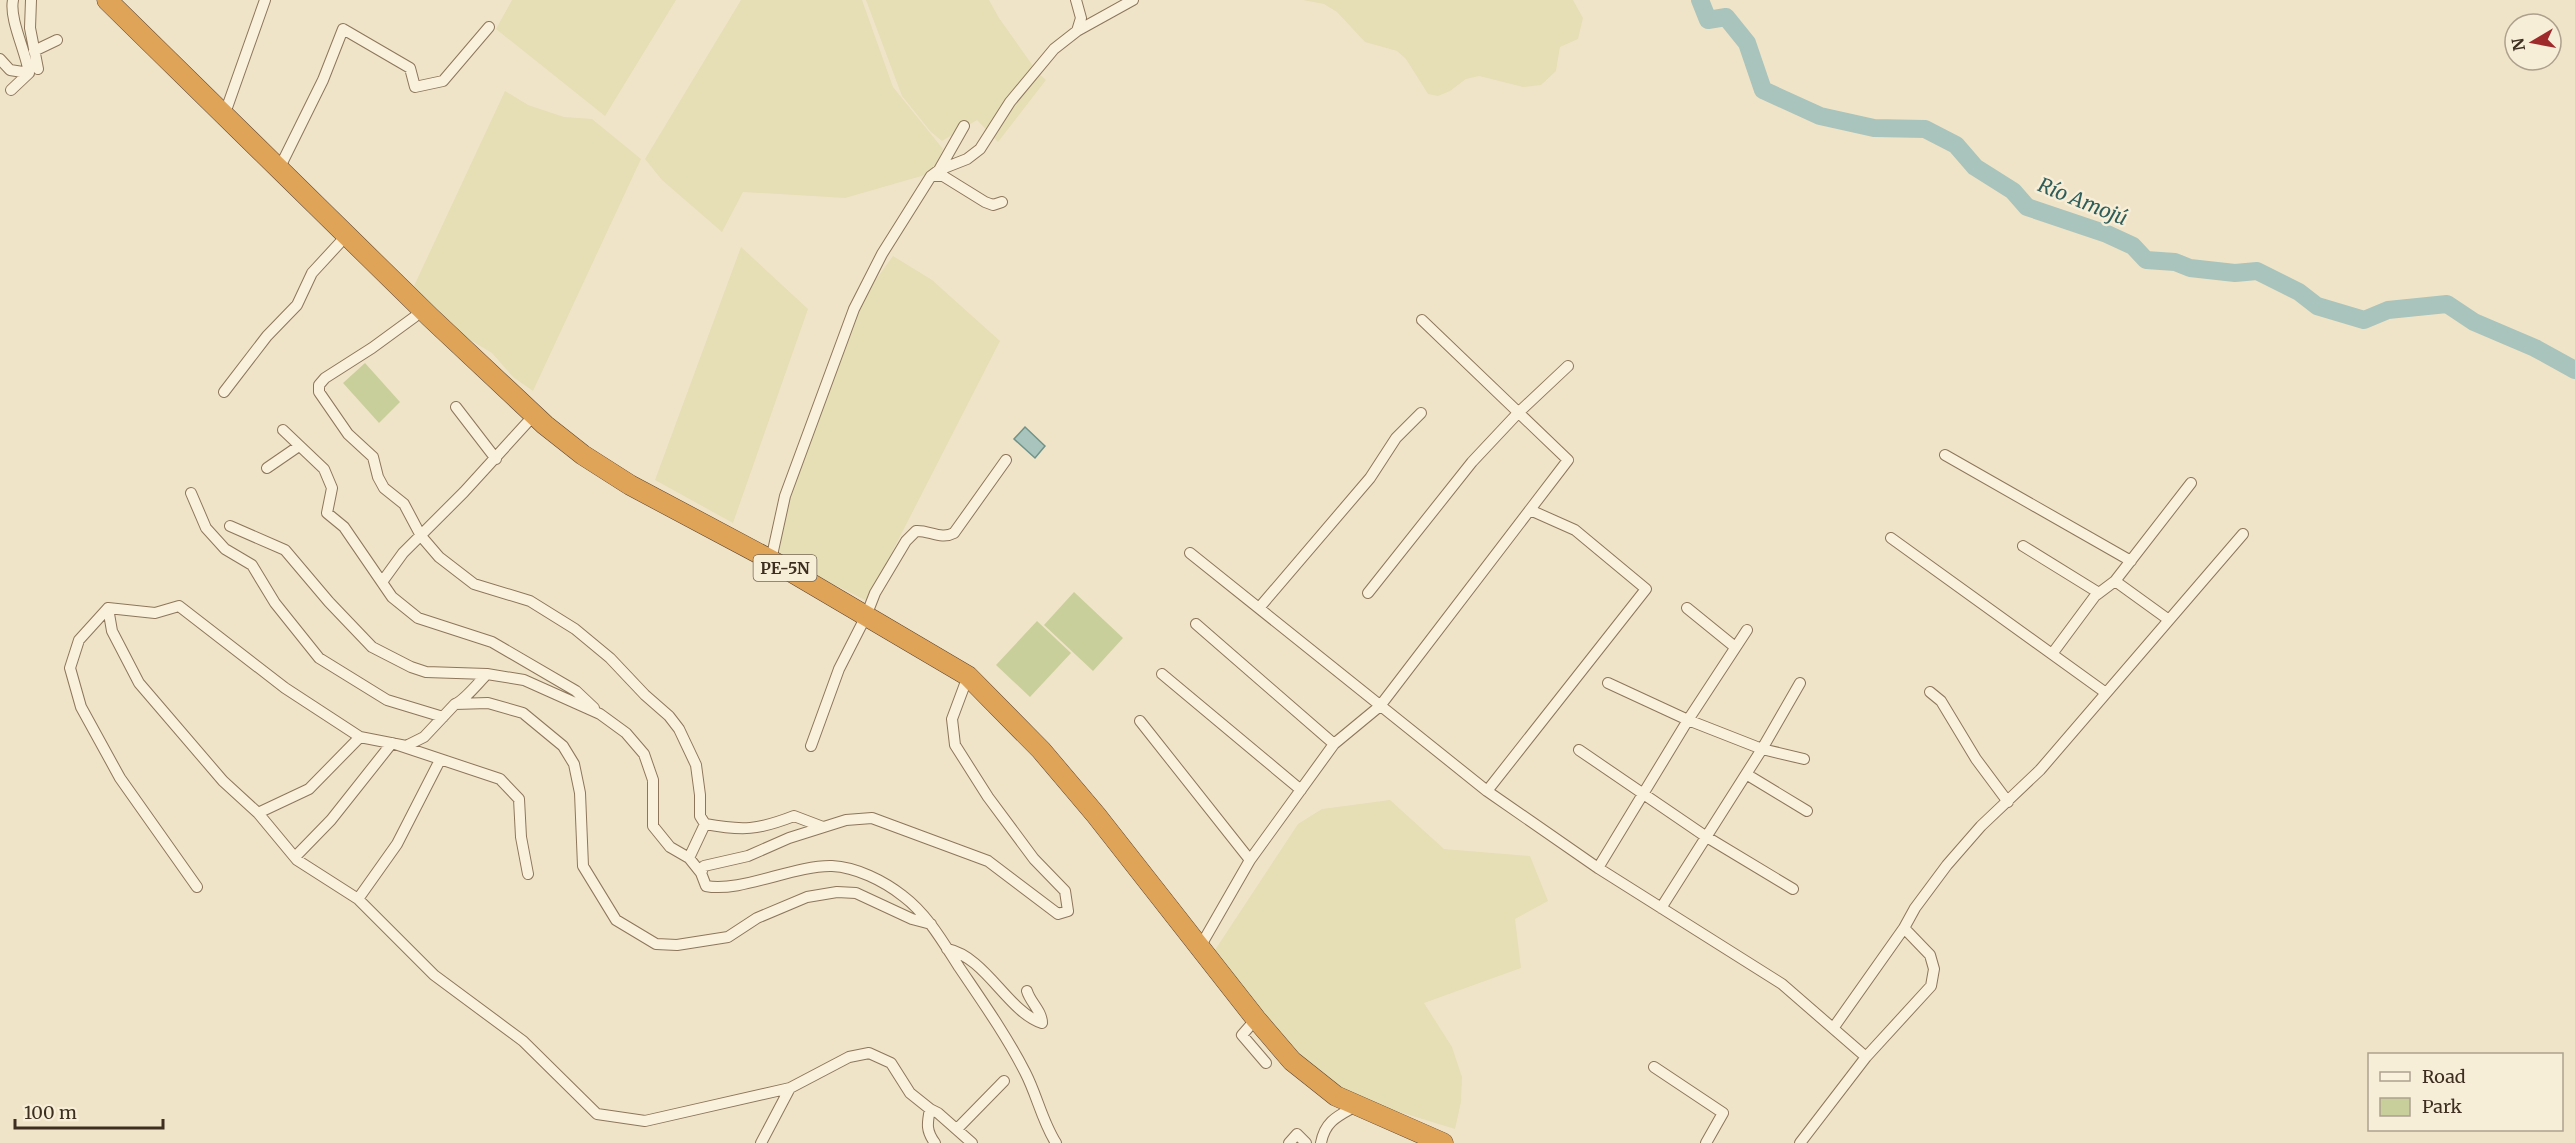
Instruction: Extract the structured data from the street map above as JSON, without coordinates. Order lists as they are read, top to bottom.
{
  "streets": {
    "highway": ["PE-5N"]
  },
  "water": ["Río Amojú"],
  "legend": ["Road", "Park"],
  "scale_bar": "100 m",
  "north": "left"
}
